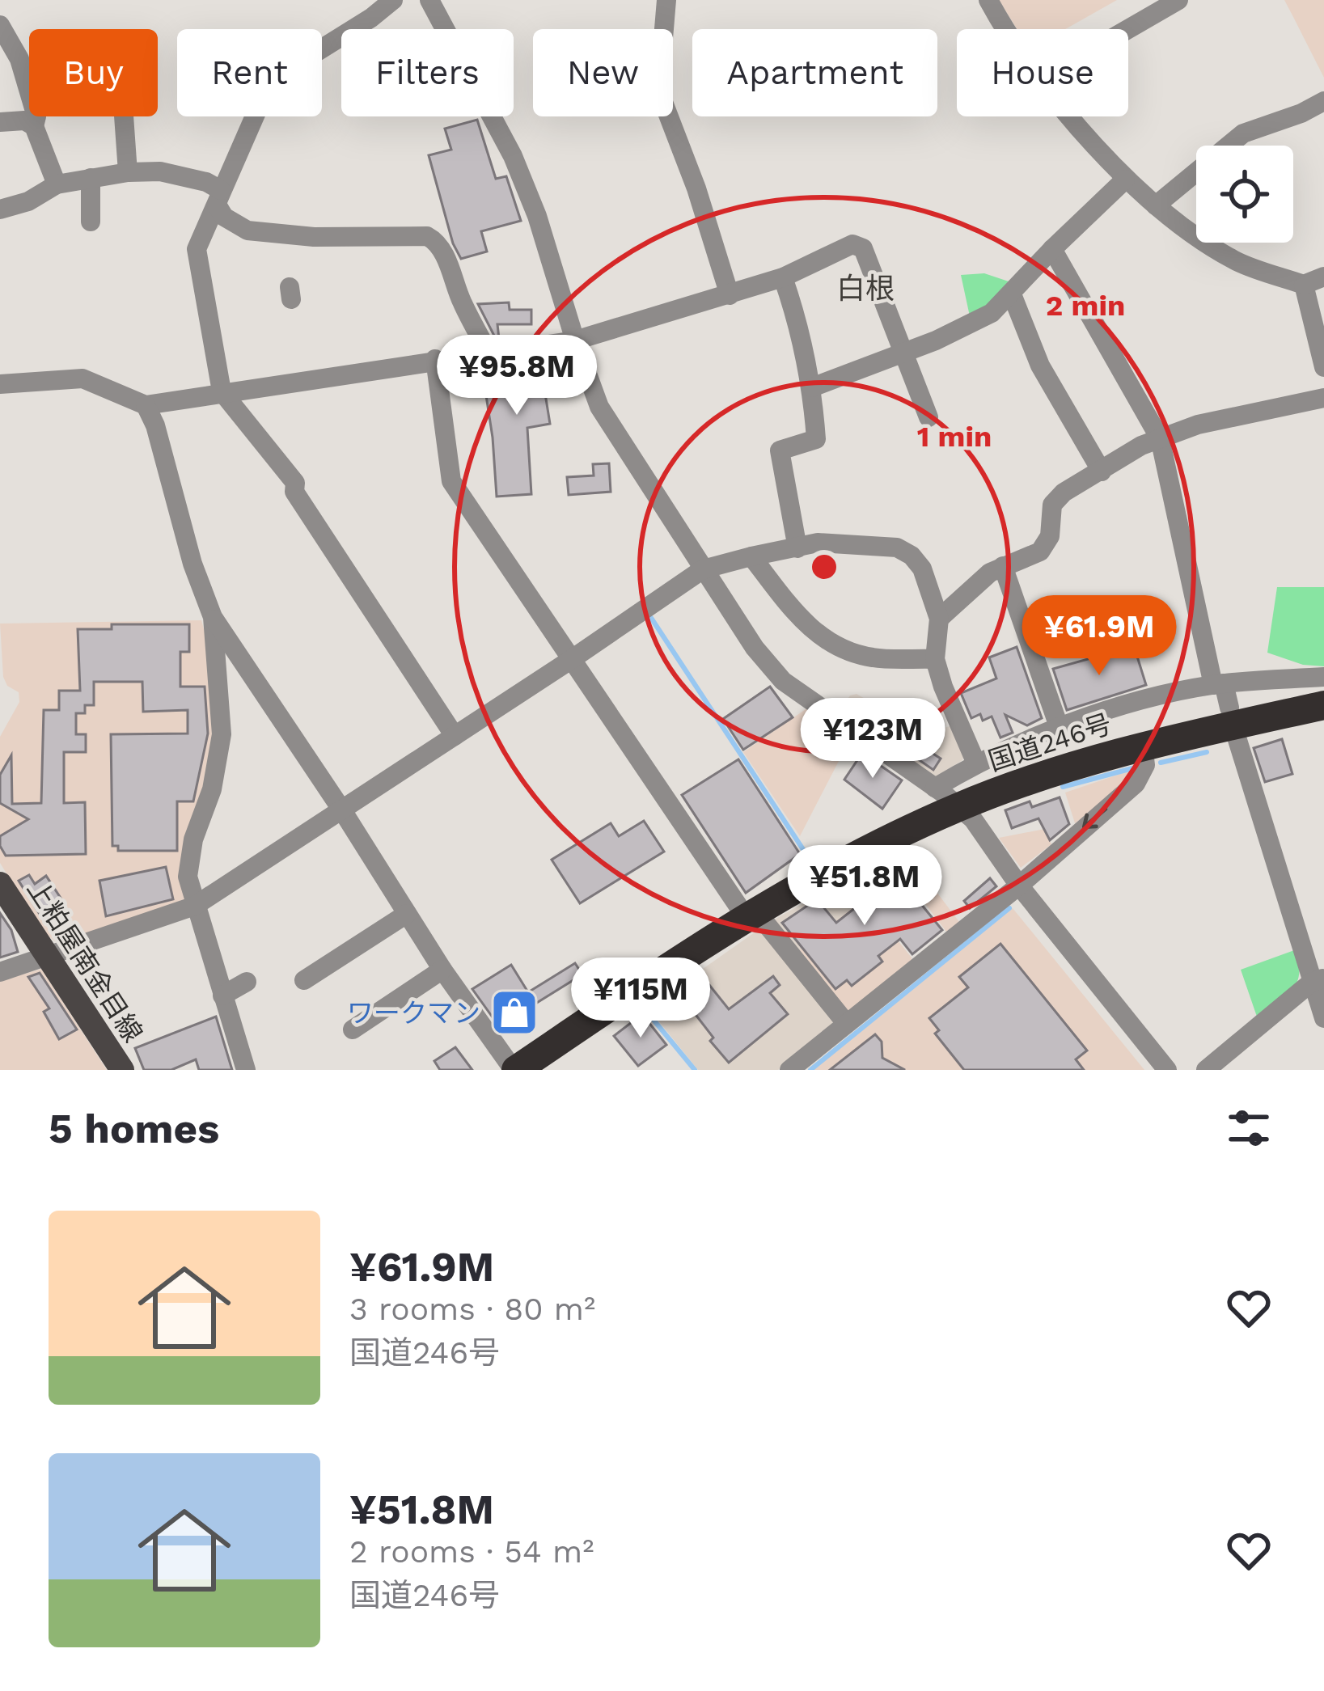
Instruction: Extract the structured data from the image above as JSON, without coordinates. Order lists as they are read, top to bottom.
{
  "streets": {
    "highway": ["国道246号"],
    "main road": ["上粕屋南金目線"]
  },
  "districts": ["白根"],
  "places": {
    "shop": ["ワークマン"]
  },
  "page": {
    "chip": [
      "Buy",
      "Rent",
      "Filters",
      "New",
      "Apartment",
      "House"
    ],
    "price": [
      "¥95.8M",
      "¥61.9M",
      "¥123M",
      "¥51.8M",
      "¥115M"
    ],
    "heading": "5 homes",
    "list": [
      {
        "name": "¥61.9M",
        "note": "3 rooms · 80 m² · 国道246号"
      },
      {
        "name": "¥51.8M",
        "note": "2 rooms · 54 m² · 国道246号"
      }
    ]
  },
  "rings": ["2 min", "1 min"]
}
